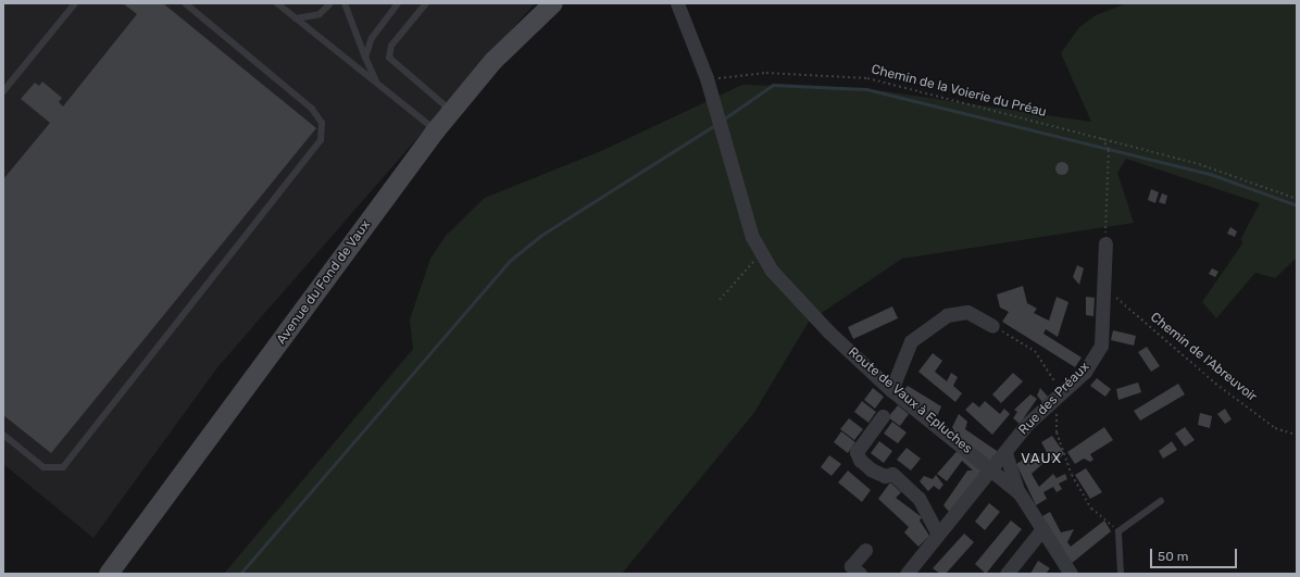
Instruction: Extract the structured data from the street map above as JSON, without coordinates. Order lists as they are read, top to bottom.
{
  "streets": {
    "street": ["Avenue du Fond de Vaux", "Rue des Préaux", "Route de Vaux à Epluches"],
    "path": ["Chemin de la Voierie du Préau", "Chemin de l'Abreuvoir"]
  },
  "crossings": [
    ["Chemin de la Voierie du Préau", "Route de Vaux à Epluches"],
    ["Chemin de l'Abreuvoir", "Rue des Préaux"],
    ["Rue des Préaux", "Route de Vaux à Epluches"]
  ],
  "districts": ["VAUX"],
  "scale_bar": "50 m"
}
